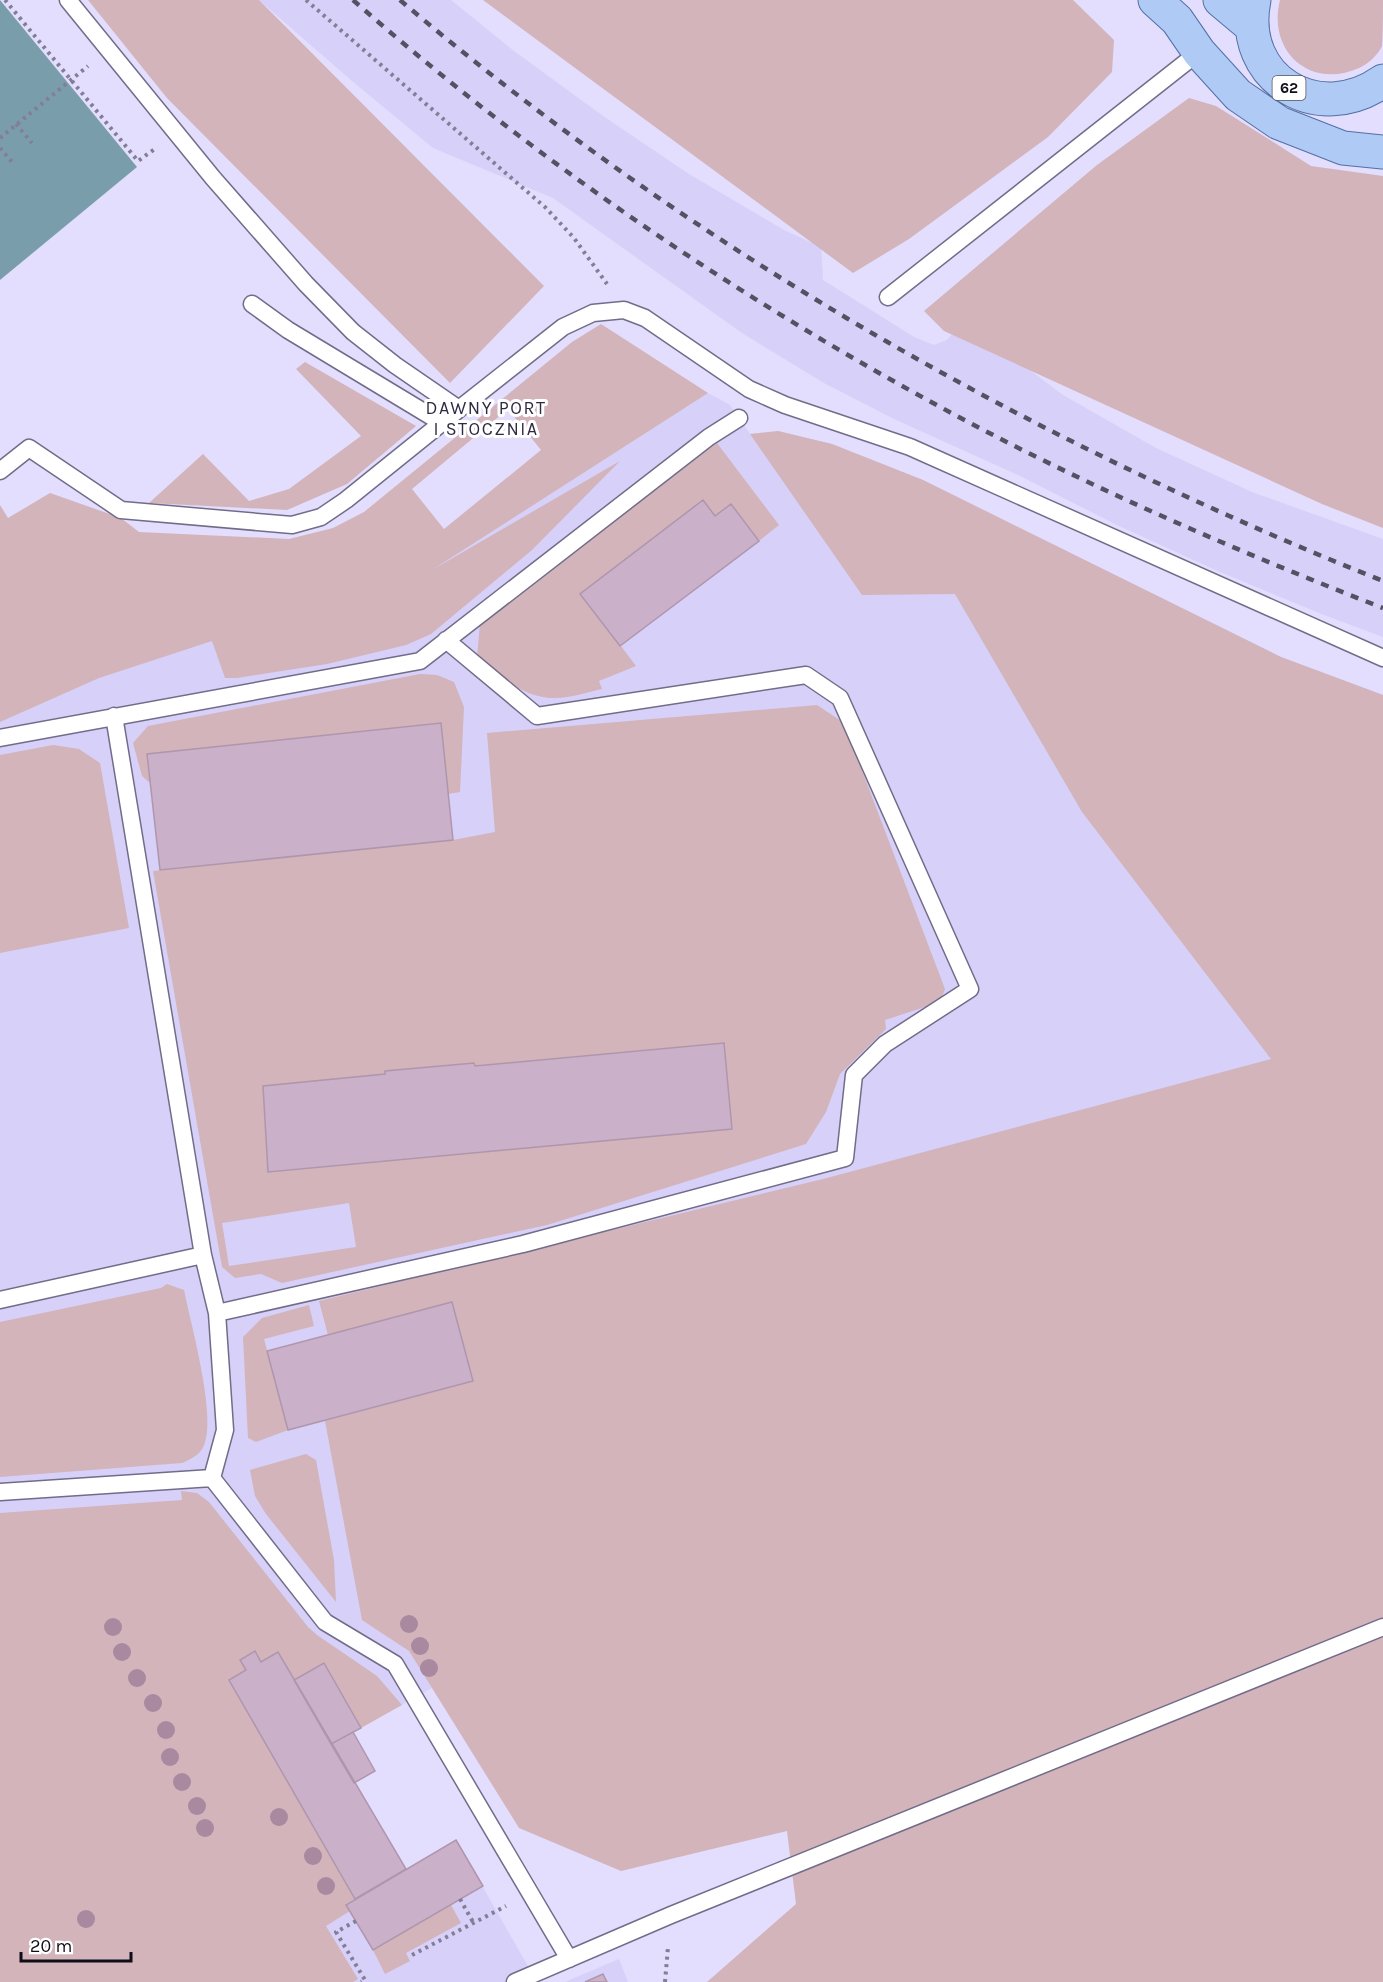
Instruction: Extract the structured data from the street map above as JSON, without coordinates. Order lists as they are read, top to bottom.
{
  "streets": {
    "main road": ["62"]
  },
  "districts": ["DAWNY PORT I STOCZNIA"],
  "scale_bar": "20 m"
}
